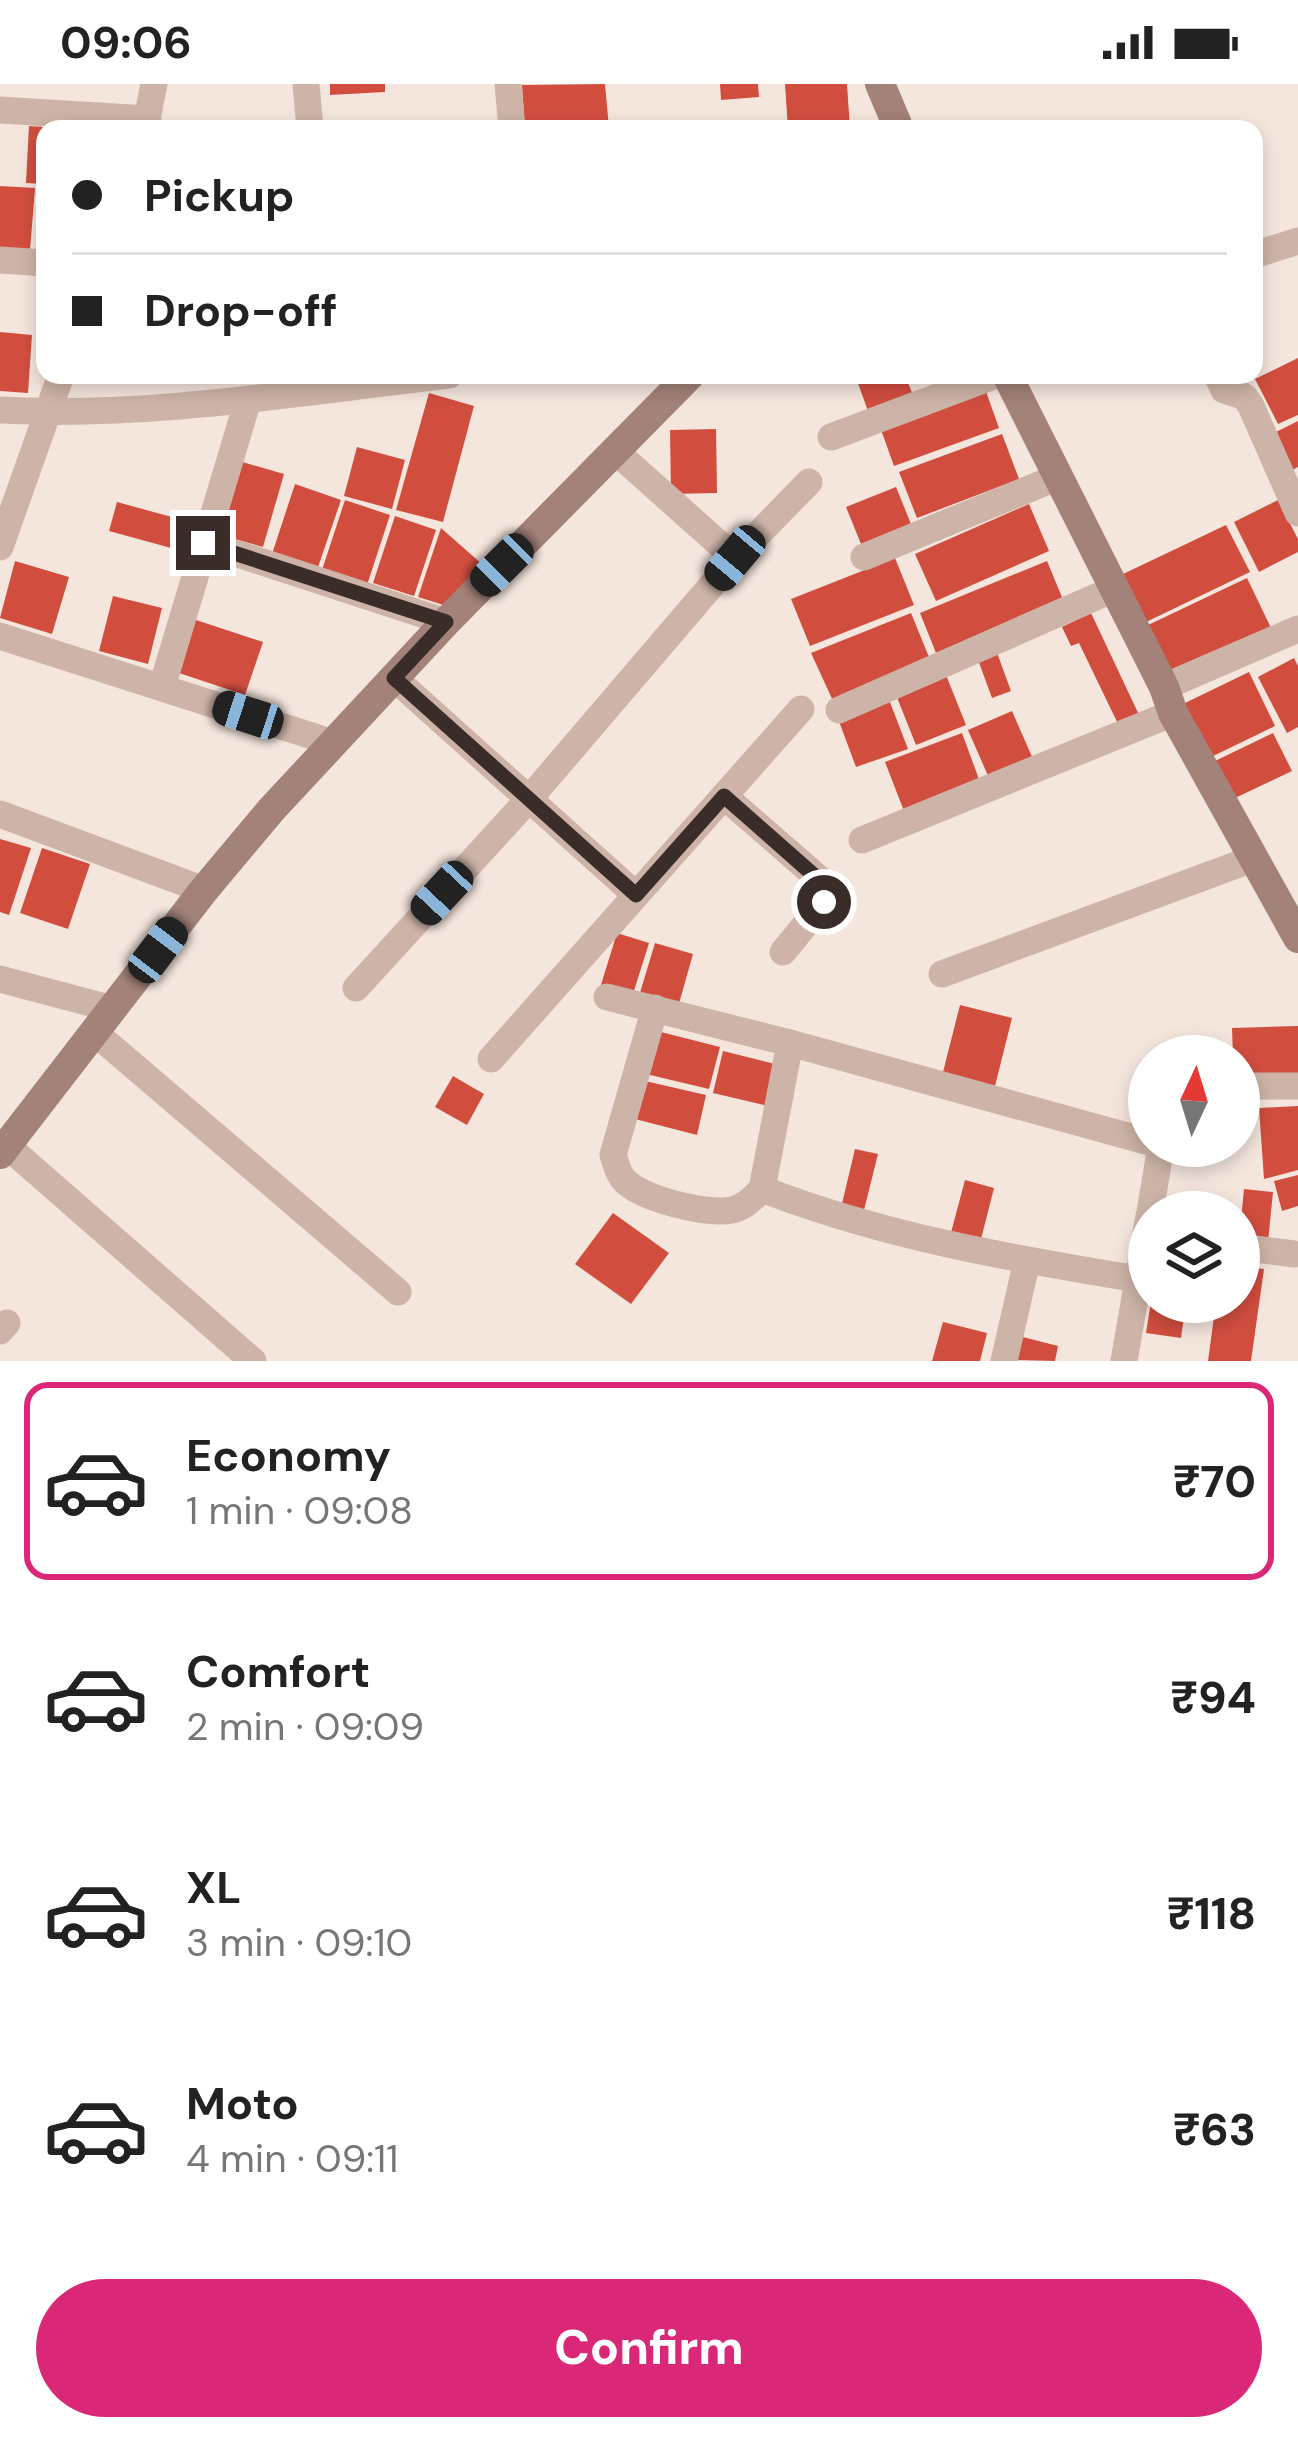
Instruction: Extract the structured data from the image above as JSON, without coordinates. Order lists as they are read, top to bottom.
{
  "north": "top",
  "page": {
    "status": "09:06",
    "banner": ["Pickup", "Drop-off"],
    "list": [
      {
        "name": "Economy",
        "note": "1 min · 09:08",
        "value": "₹70"
      },
      {
        "name": "Comfort",
        "note": "2 min · 09:09",
        "value": "₹94"
      },
      {
        "name": "XL",
        "note": "3 min · 09:10",
        "value": "₹118"
      },
      {
        "name": "Moto",
        "note": "4 min · 09:11",
        "value": "₹63"
      }
    ],
    "buttons": "Confirm"
  }
}
